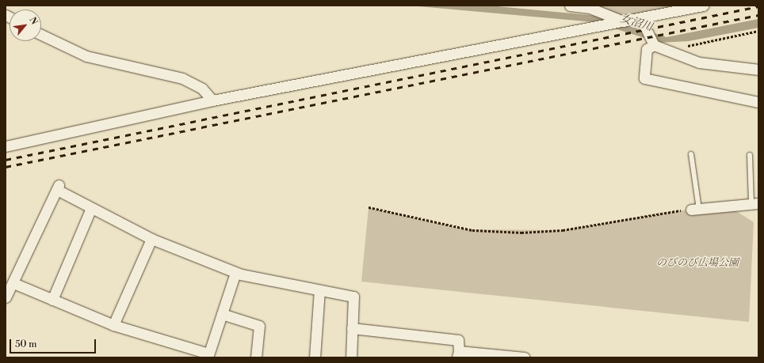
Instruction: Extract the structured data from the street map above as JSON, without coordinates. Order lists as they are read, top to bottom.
{
  "water": ["女沼川"],
  "parks": ["のびのび広場公園"],
  "scale_bar": "50 m",
  "north": "top right"
}
